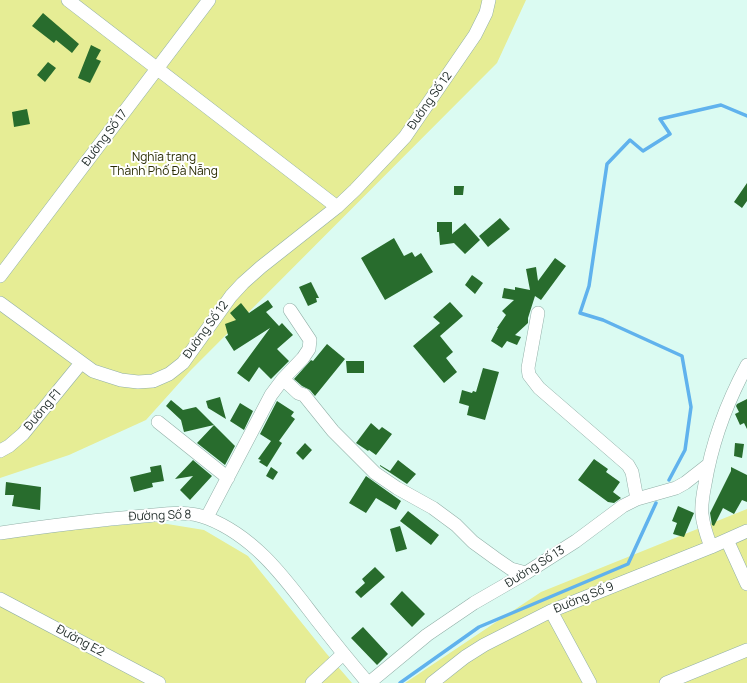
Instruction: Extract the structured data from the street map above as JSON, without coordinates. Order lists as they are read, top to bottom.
{
  "streets": {
    "street": [
      "Đường Số 12",
      "Đường Số 17",
      "Đường F1",
      "Đường Số 8",
      "Đường Số 13",
      "Đường Số 9",
      "Đường E2"
    ]
  },
  "crossings": [
    ["Đường Số 12", "Đường F1"],
    ["Đường Số 8", "Đường Số 13"]
  ],
  "parks": ["Nghĩa trang Thành Phố Đà Nẵng"]
}
